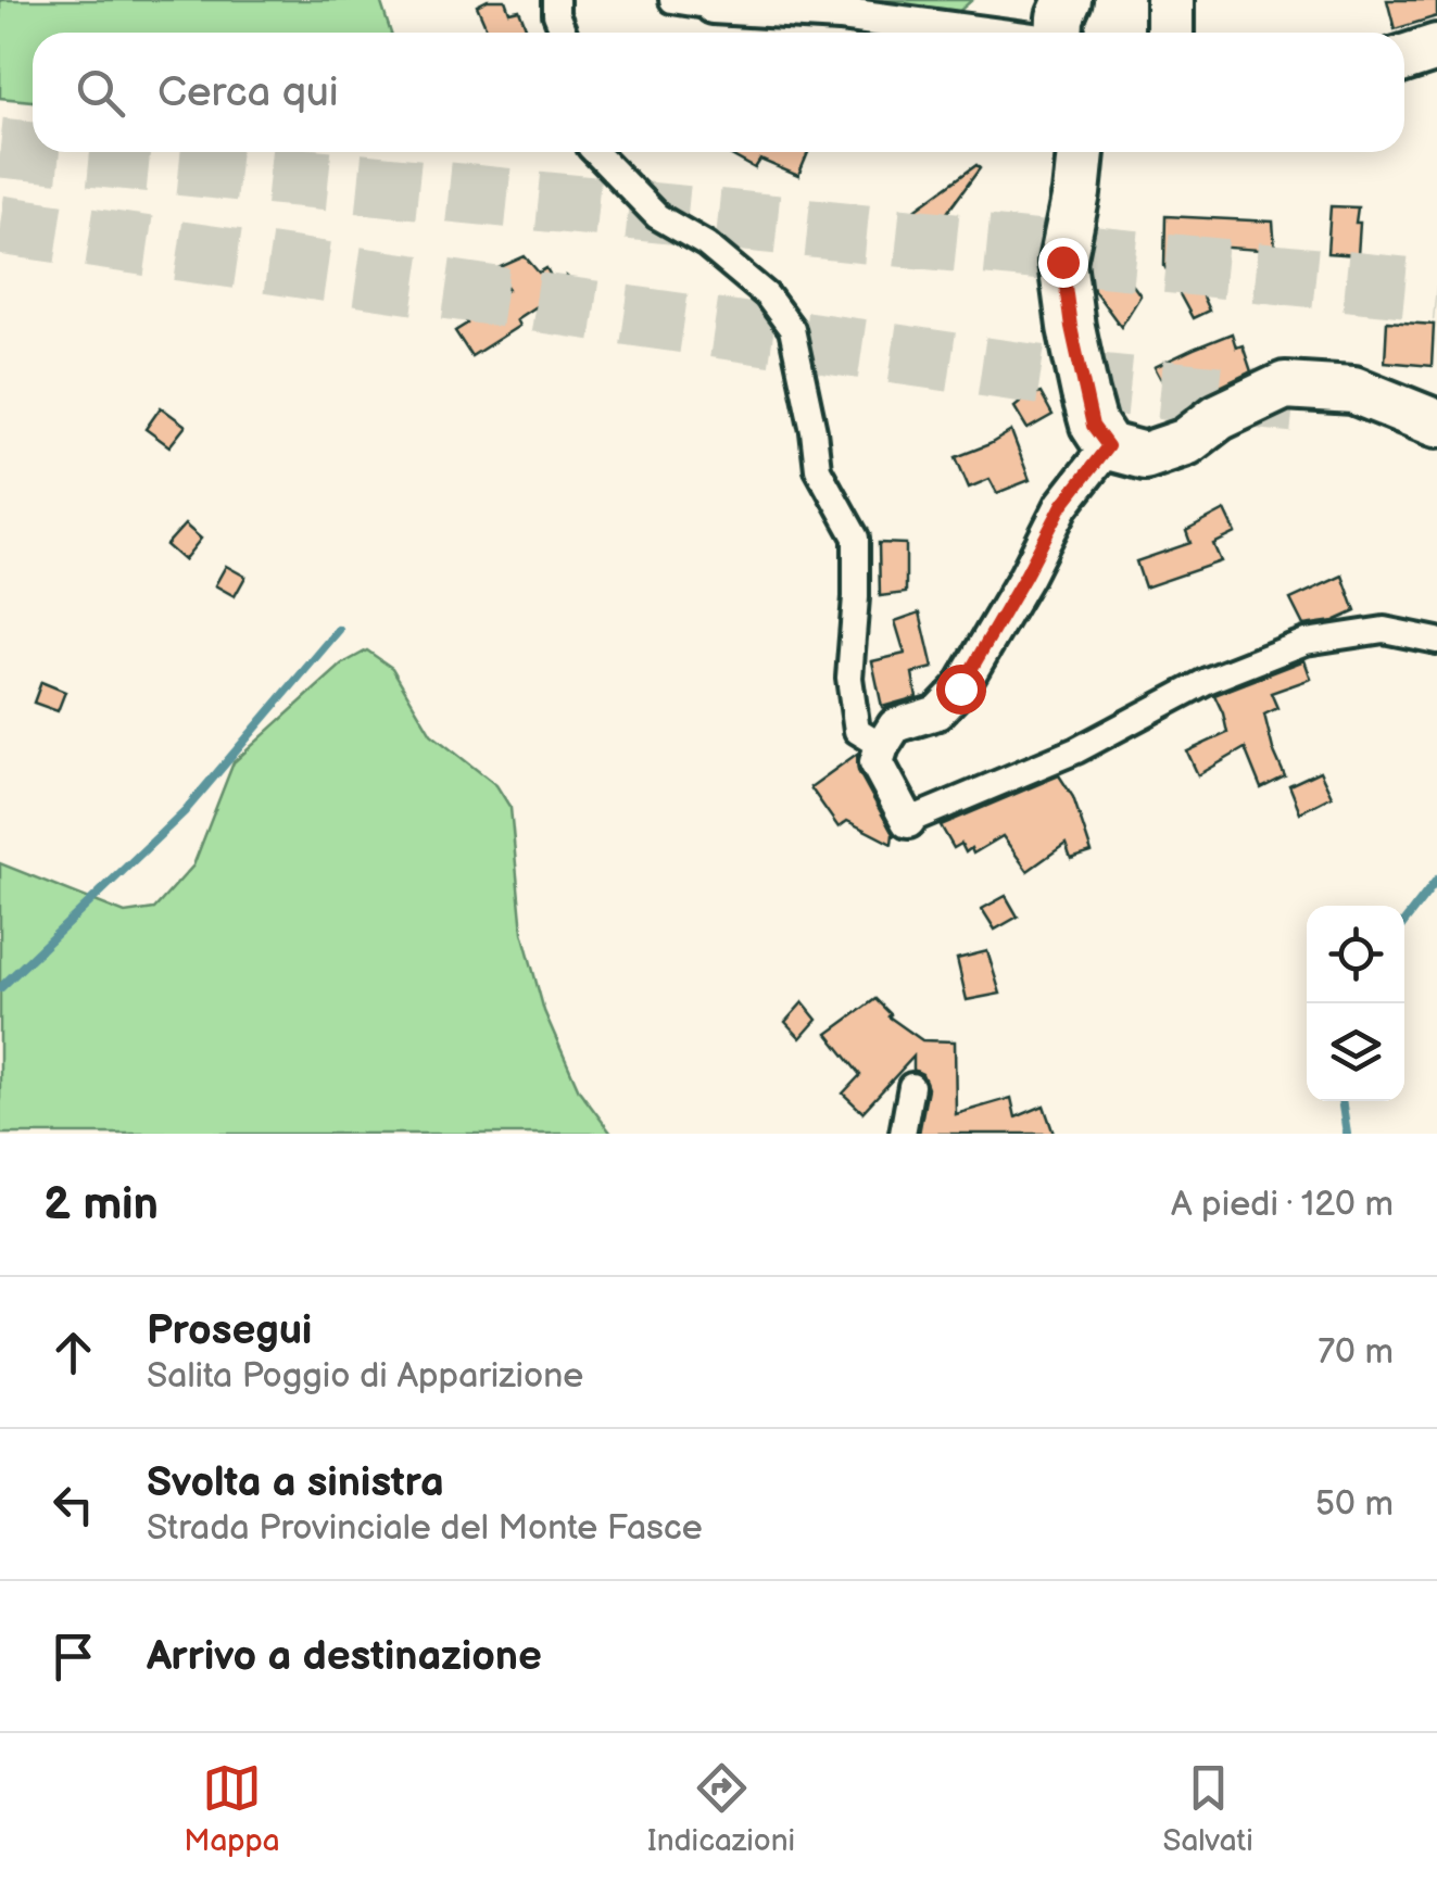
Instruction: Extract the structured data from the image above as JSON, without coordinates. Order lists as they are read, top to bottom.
{
  "page": {
    "search": "Cerca qui",
    "heading": ["2 min", "A piedi · 120 m"],
    "list": [
      ["Prosegui", "Salita Poggio di Apparizione", "70 m"],
      ["Svolta a sinistra", "Strada Provinciale del Monte Fasce", "50 m"],
      "Arrivo a destinazione"
    ],
    "nav": ["Mappa", "Indicazioni", "Salvati"]
  }
}
